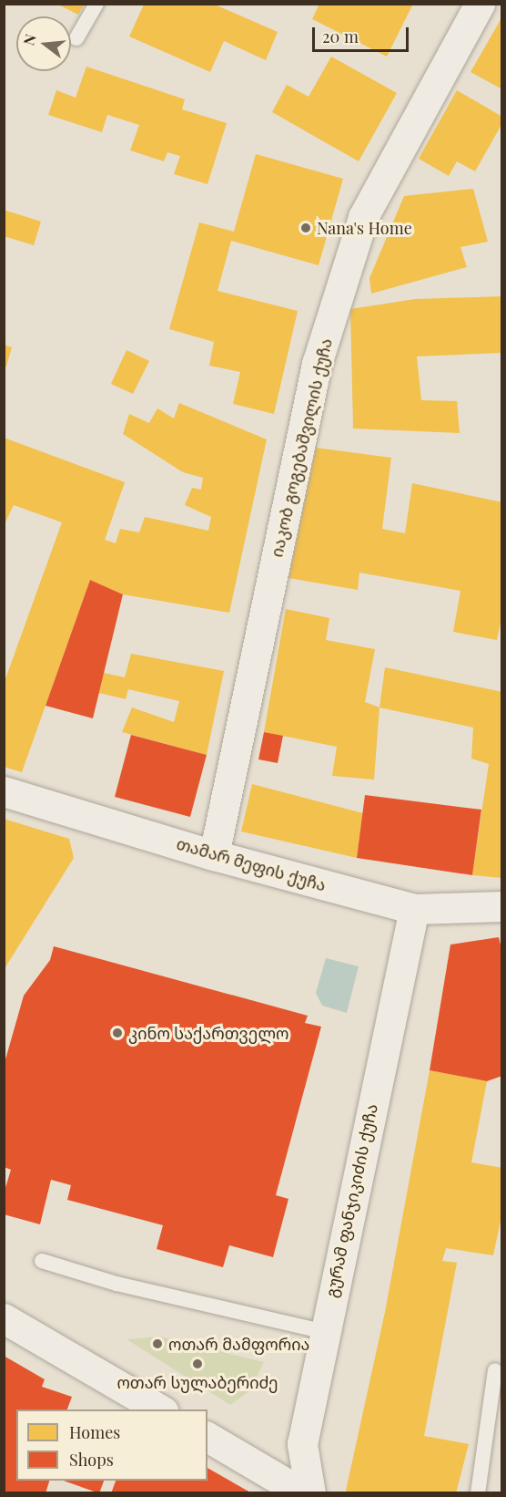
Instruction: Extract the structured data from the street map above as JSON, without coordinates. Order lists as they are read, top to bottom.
{
  "streets": {
    "street": ["იაკობ გოგებაშვილის ქუჩა", "თამარ მეფის ქუჩა", "გურამ ფანჯიკიძის ქუჩა"]
  },
  "crossings": [
    ["იაკობ გოგებაშვილის ქუჩა", "თამარ მეფის ქუჩა"],
    ["თამარ მეფის ქუჩა", "გურამ ფანჯიკიძის ქუჩა"]
  ],
  "places": [
    "Nana's Home",
    "კინო საქართველო",
    "ოთარ მამფორია",
    "ოთარ სულაბერიძე"
  ],
  "legend": ["Homes", "Shops"],
  "scale_bar": "20 m",
  "north": "left"
}
